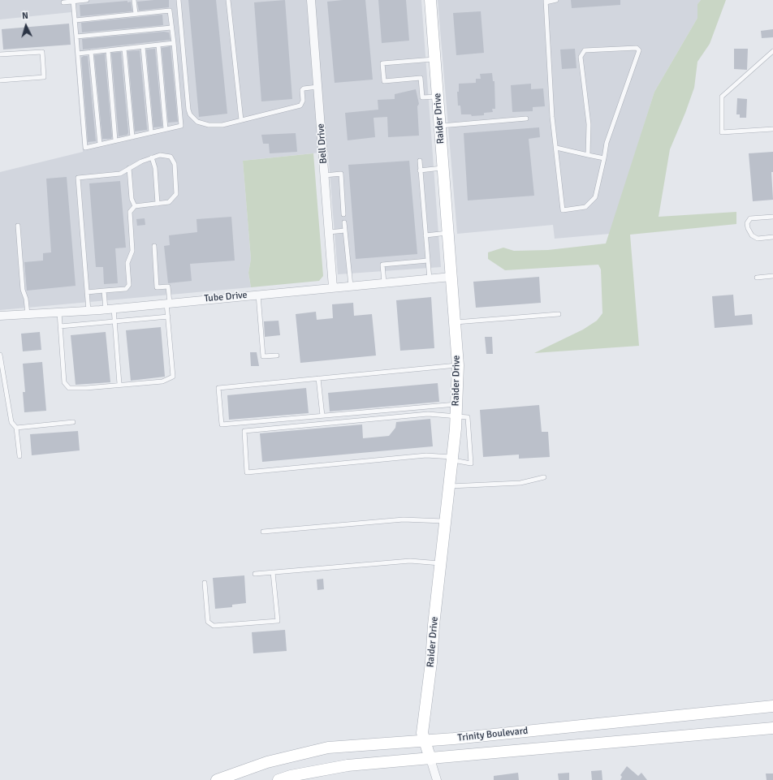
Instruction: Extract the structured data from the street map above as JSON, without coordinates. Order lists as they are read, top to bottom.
{
  "streets": {
    "main road": ["Raider Drive", "Trinity Boulevard"],
    "street": ["Bell Drive", "Tube Drive"]
  },
  "crossings": [
    ["Raider Drive", "Tube Drive"],
    ["Raider Drive", "Trinity Boulevard"],
    ["Bell Drive", "Tube Drive"]
  ],
  "north": "top"
}
